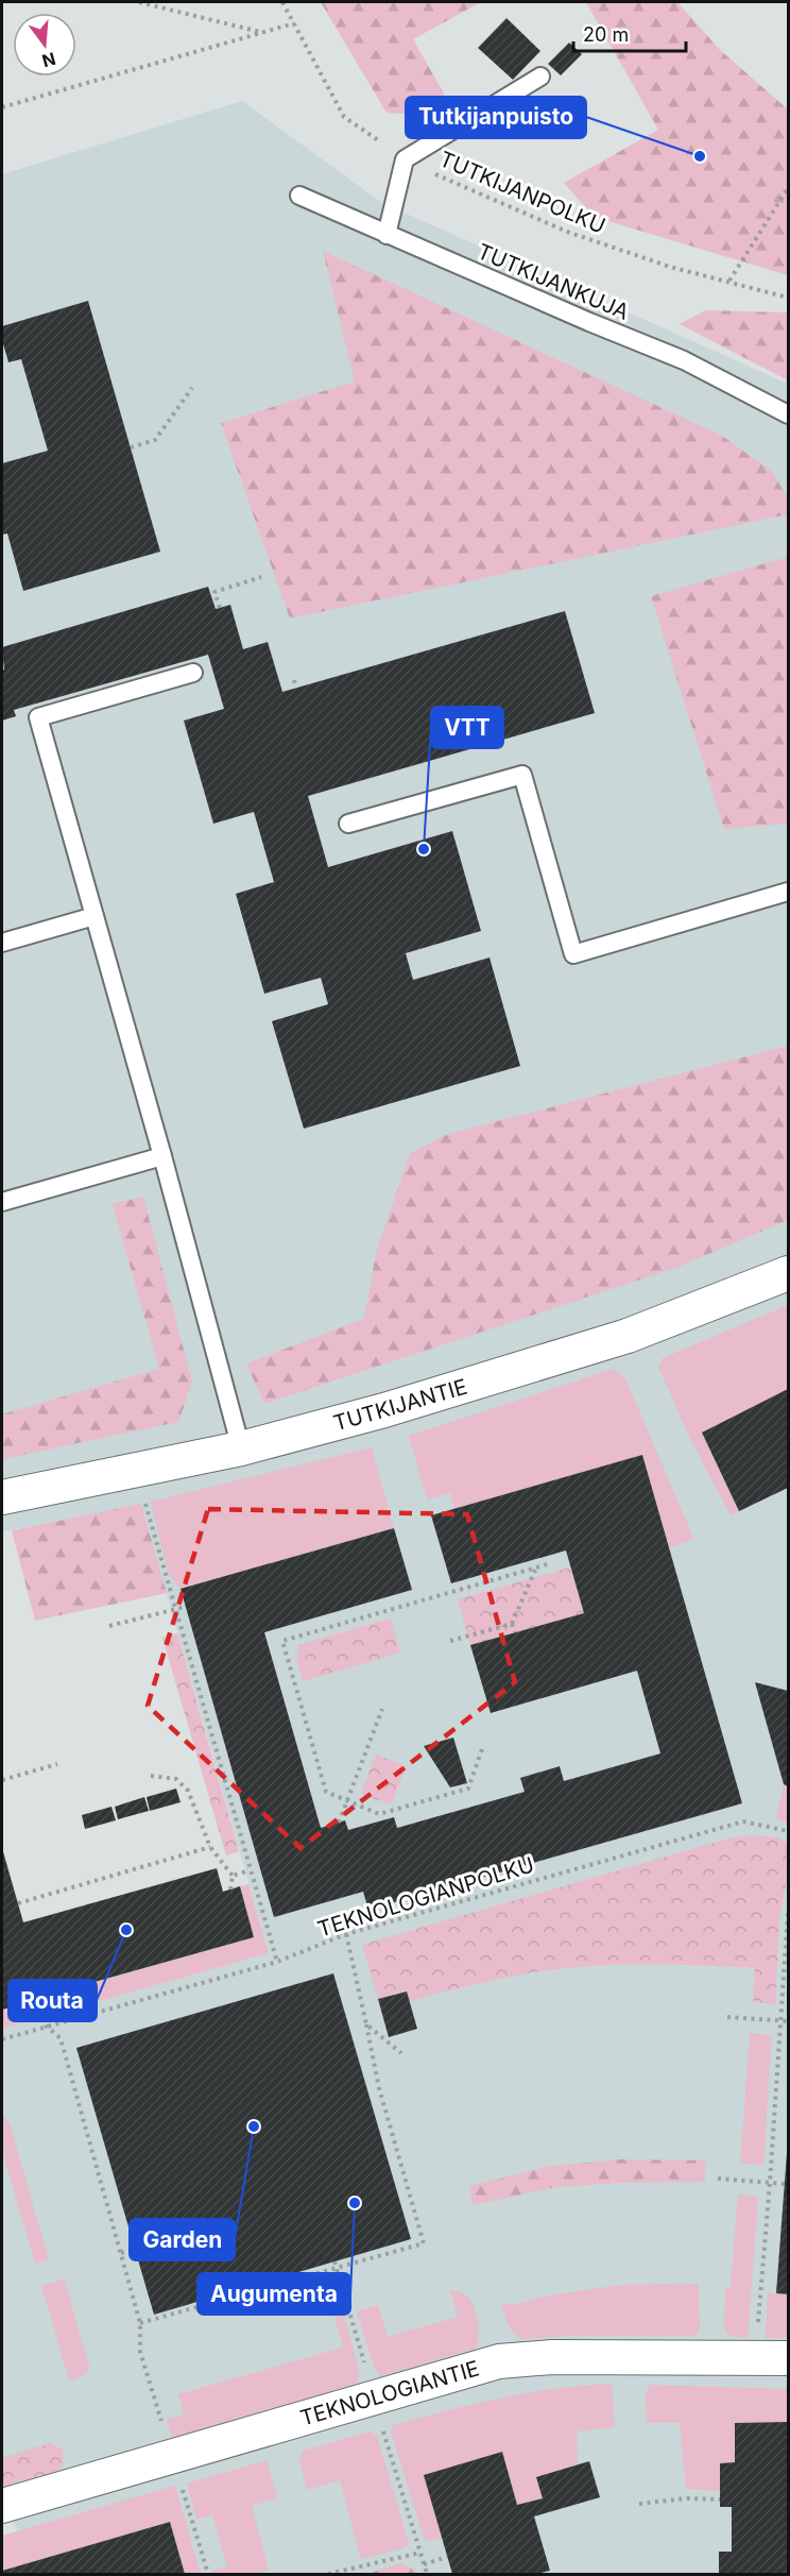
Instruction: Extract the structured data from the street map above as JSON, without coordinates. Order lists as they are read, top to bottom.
{
  "streets": {
    "street": ["TUTKIJANTIE", "TEKNOLOGIANTIE"],
    "lane": ["TUTKIJANKUJA"],
    "path": ["TUTKIJANPOLKU", "TEKNOLOGIANPOLKU"]
  },
  "places": [
    "Tutkijanpuisto",
    "VTT",
    "Routa",
    "Garden",
    "Augumenta"
  ],
  "scale_bar": "20 m",
  "north": "bottom"
}
